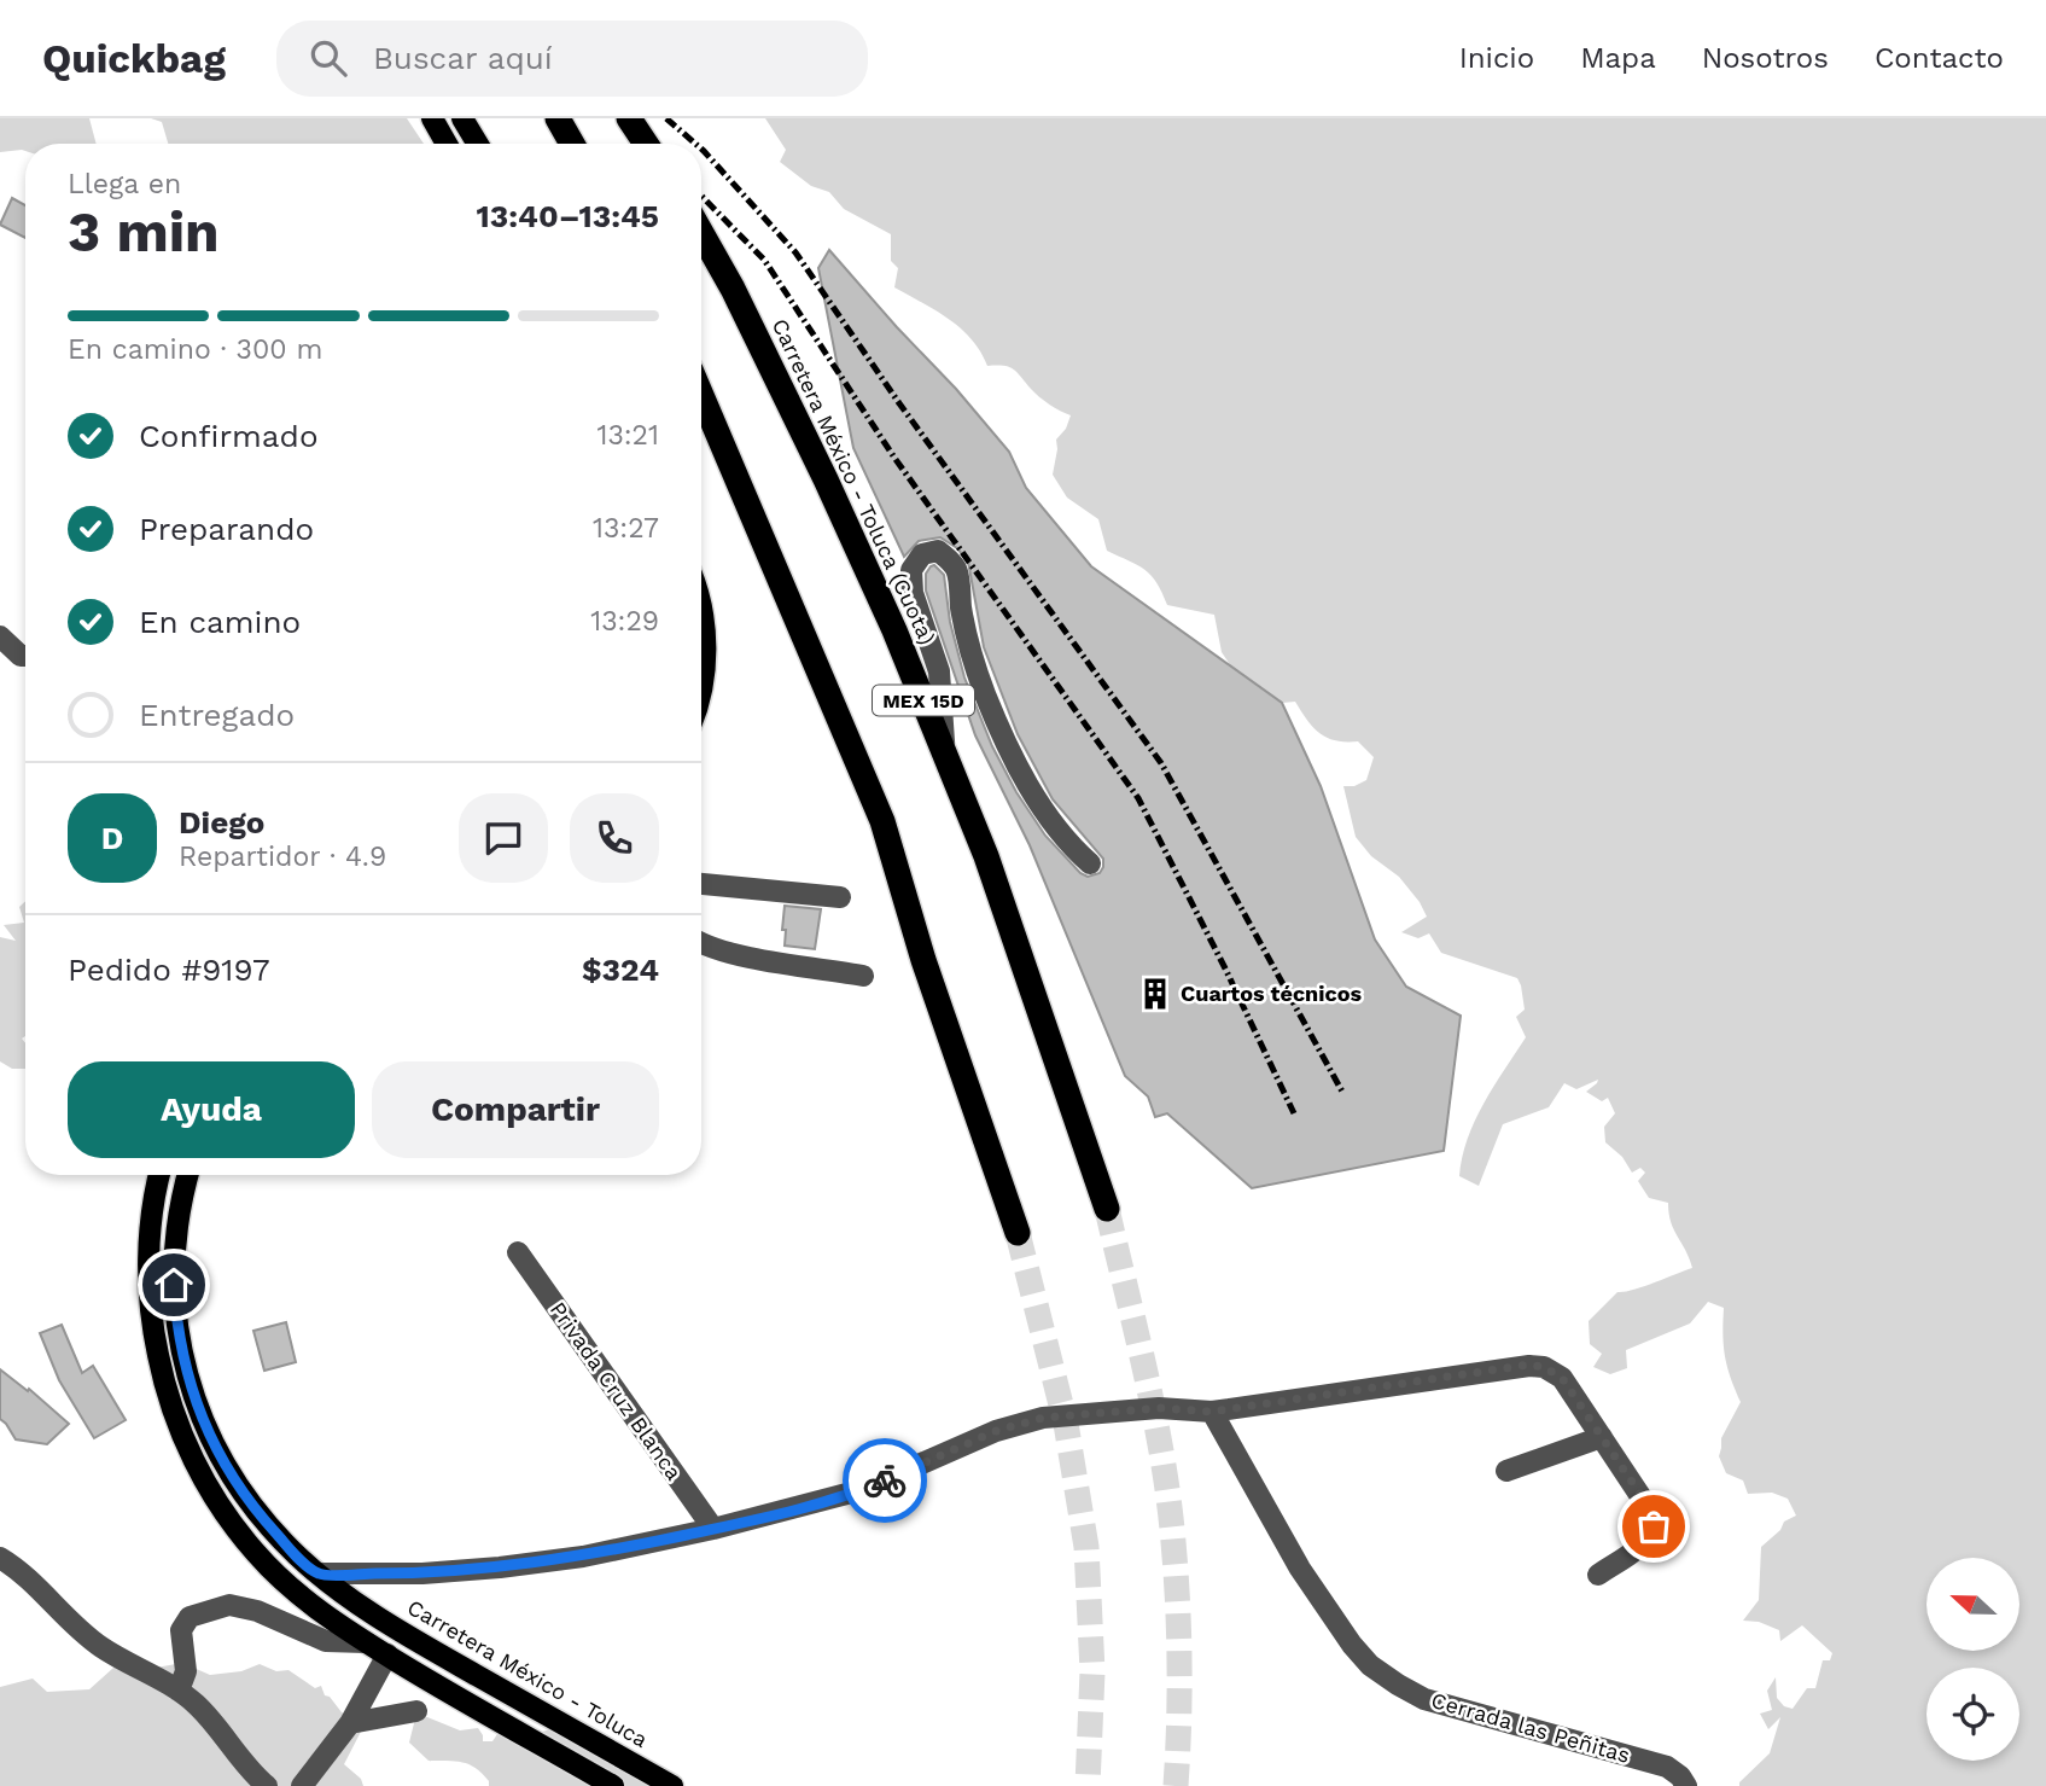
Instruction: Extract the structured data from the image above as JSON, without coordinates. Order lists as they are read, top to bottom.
{
  "streets": {
    "highway": ["Carretera México - Toluca (Cuota)", "MEX 15D"],
    "main road": ["Carretera México - Toluca"],
    "street": ["Privada Cruz Blanca", "Cerrada las Peñitas"]
  },
  "places": {
    "building": ["Cuartos técnicos"]
  },
  "north": "left",
  "page": {
    "header": "Quickbag",
    "search": "Buscar aquí",
    "nav": [
      "Inicio",
      "Mapa",
      "Nosotros",
      "Contacto"
    ],
    "heading": ["3 min", "Llega en", "13:40–13:45"],
    "panel": [
      "Diego",
      "Repartidor · 4.9",
      "Pedido #9197",
      "$324"
    ],
    "bar": "En camino · 300 m",
    "list": [
      ["Confirmado", "13:21"],
      ["Preparando", "13:27"],
      ["En camino", "13:29"],
      "Entregado"
    ],
    "round": "D",
    "buttons": ["Ayuda", "Compartir"]
  }
}
